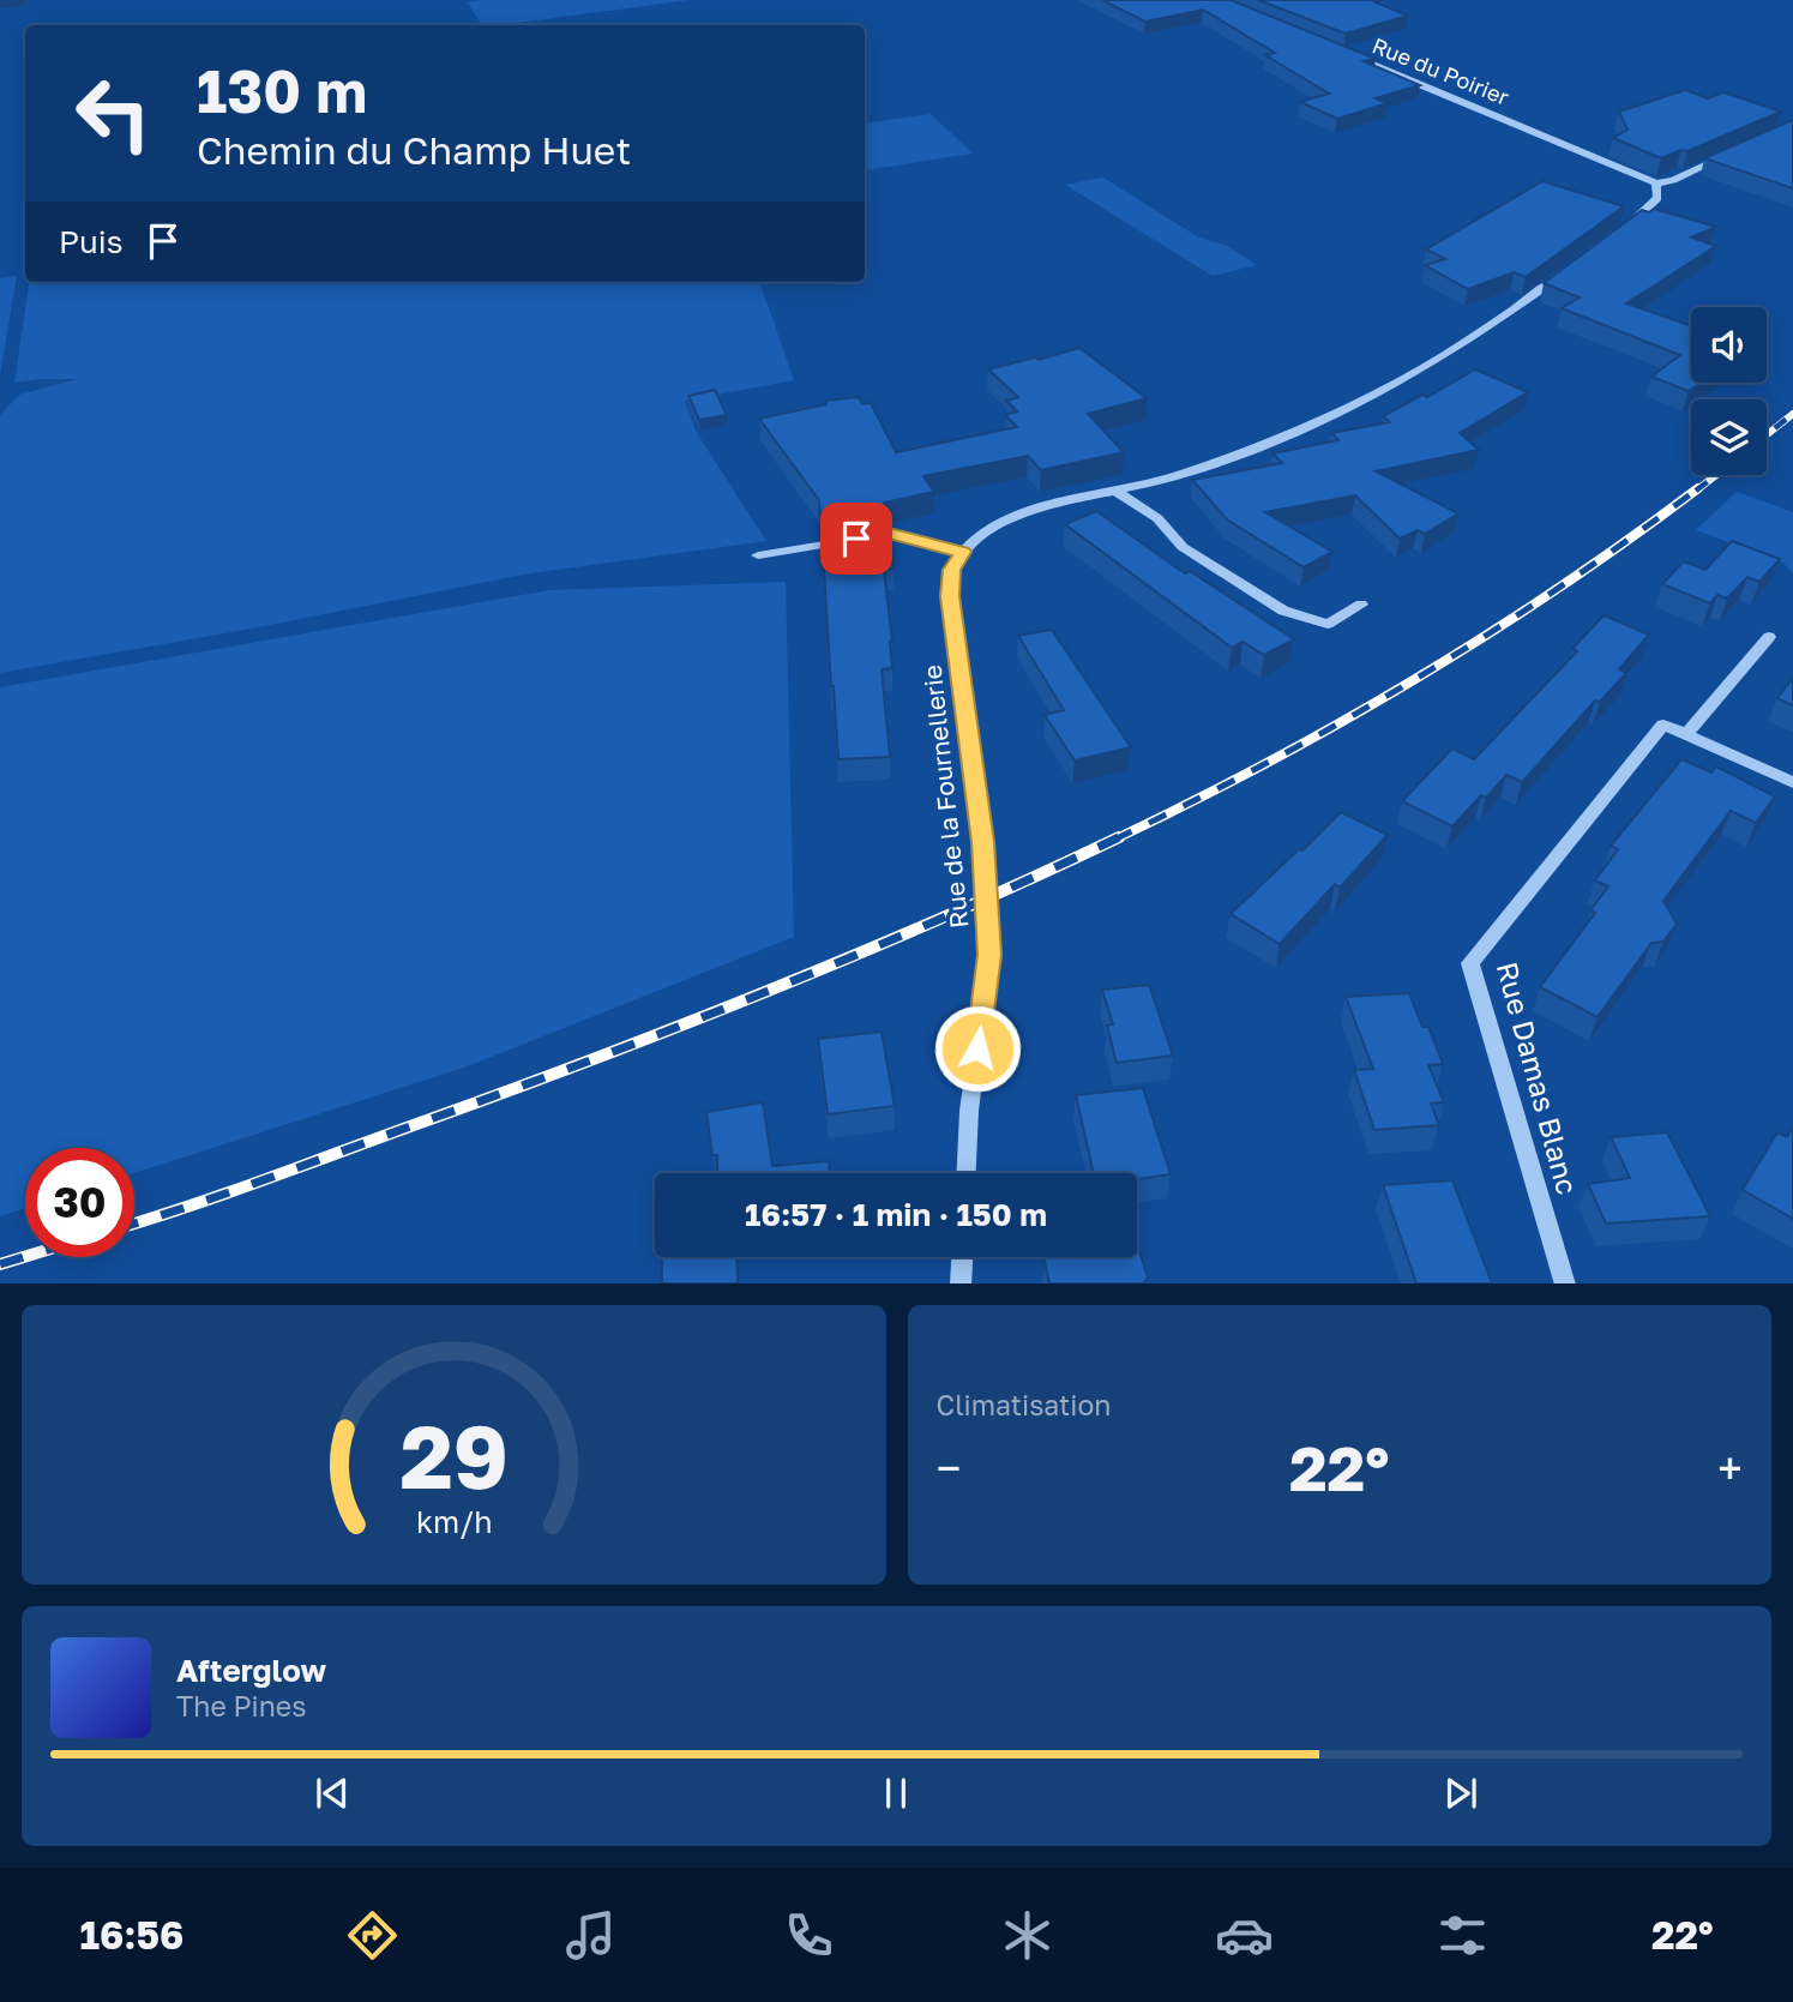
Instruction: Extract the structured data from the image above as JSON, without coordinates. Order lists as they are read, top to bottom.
{
  "streets": {
    "street": ["Rue du Poirier", "Rue de la Fournellerie", "Rue Damas Blanc"]
  },
  "page": {
    "turn": ["130 m", "Chemin du Champ Huet"],
    "then": "Puis",
    "limit": "30",
    "trip": "16:57 · 1 min · 150 m",
    "tile": "Climatisation",
    "heat": ["−", "22°", "+"],
    "song": ["Afterglow", "The Pines"],
    "tabs": ["16:56", "22°"],
    "gauge": ["29", "km/h"]
  }
}
